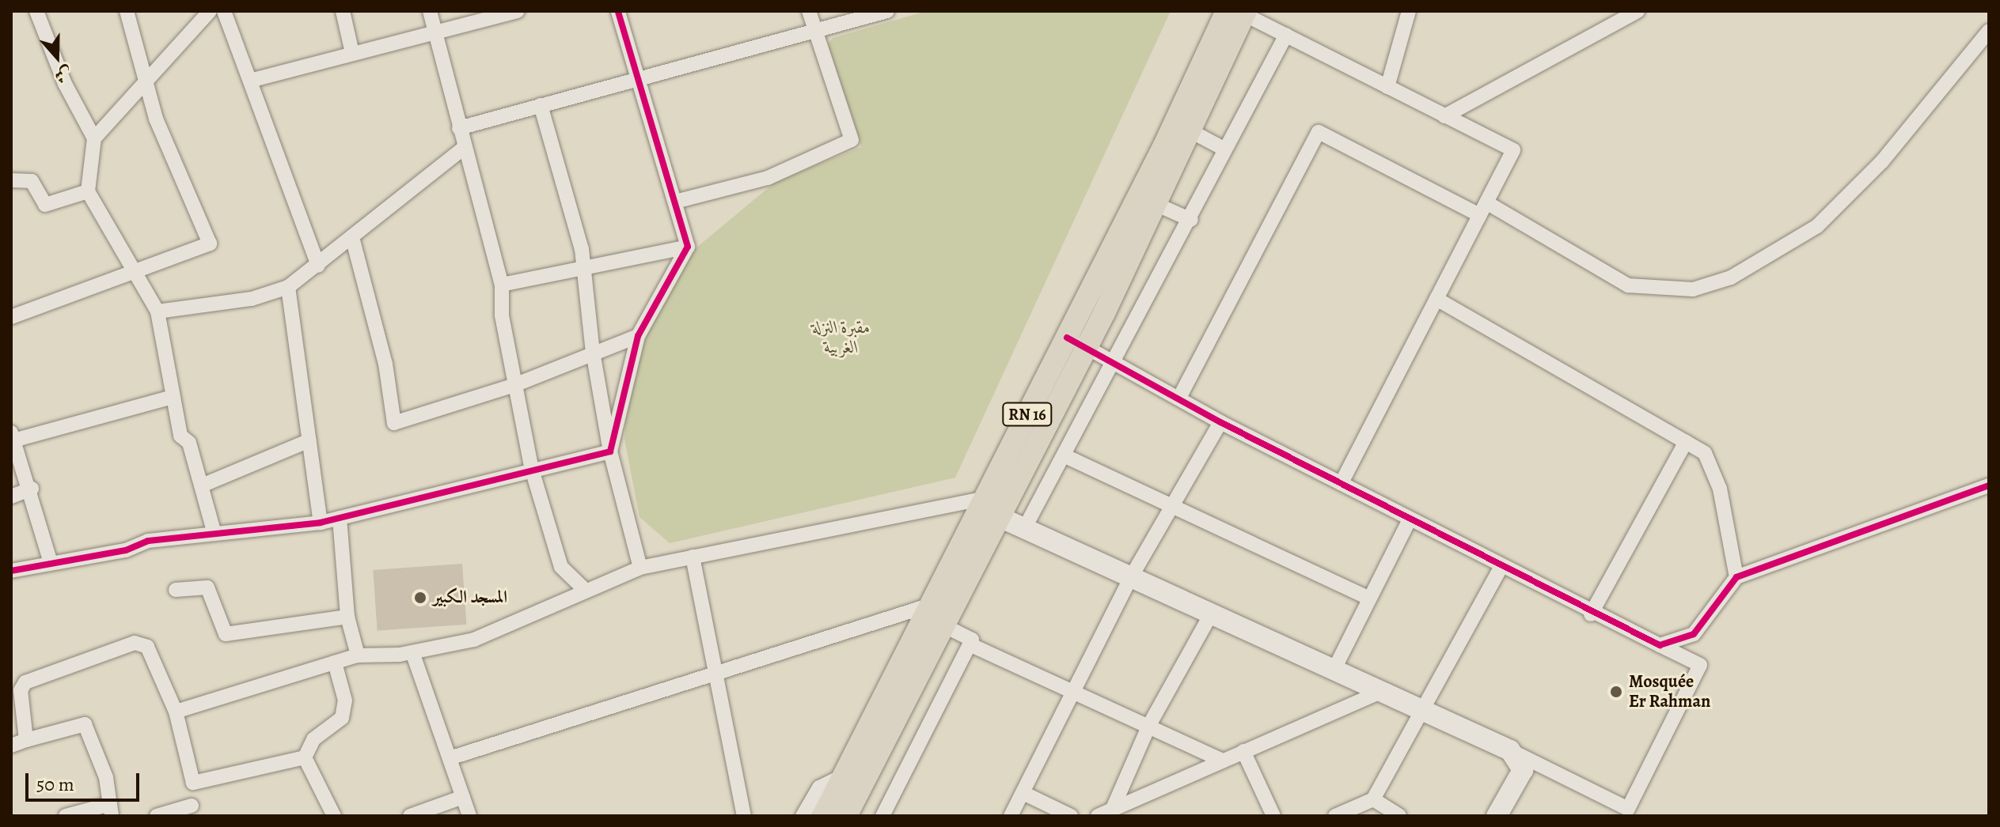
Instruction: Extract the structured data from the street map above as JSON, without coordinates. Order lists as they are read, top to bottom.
{
  "streets": {
    "main road": ["RN 16"]
  },
  "parks": ["مقبرة النزلة الغربية"],
  "places": ["المسجد الكبير", "Mosquée Er Rahman"],
  "scale_bar": "50 m",
  "north": "bottom"
}
